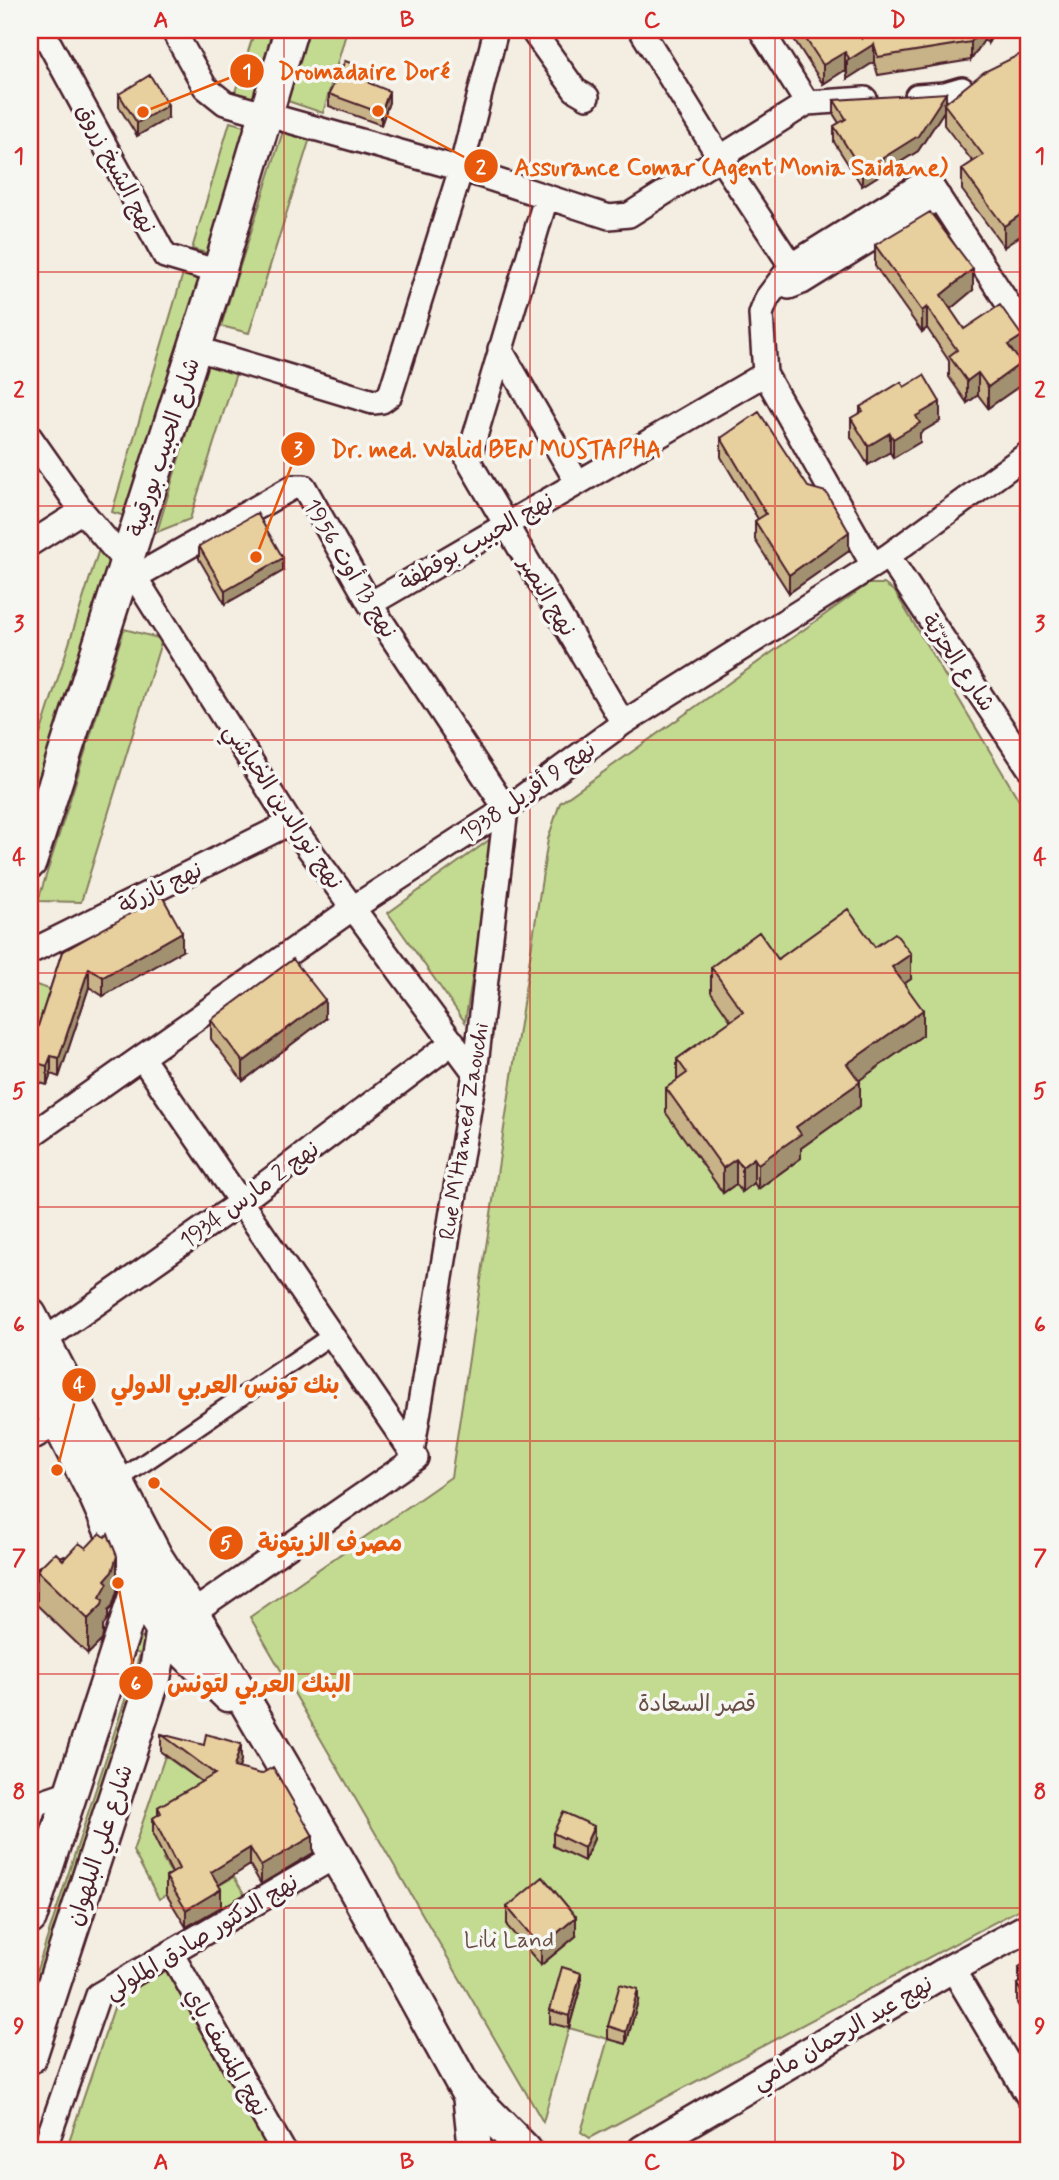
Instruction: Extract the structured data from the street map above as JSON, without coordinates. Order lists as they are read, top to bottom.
{
  "streets": {
    "main road": ["شارع الحبيب بورقيبة", "شارع علي البلهوان"],
    "street": [
      "نهج الشيخ زروق",
      "نهج الحبيب بوقطفة",
      "نهج 13 أوت 1956",
      "نهج النصر",
      "شارع الحرّيّة",
      "نهج 9 أفريل 1938",
      "نهج نورالدين الخياشي",
      "نهج تازركة",
      "Rue M'Hamed Zaouchi",
      "نهج 2 مارس 1934",
      "نهج الدكتور صادق الملولي",
      "نهج عبد الرحمان مامي",
      "نهج المنصف باي"
    ]
  },
  "crossings": [
    ["نهج الشيخ زروق", "شارع الحبيب بورقيبة"],
    ["شارع الحبيب بورقيبة", "نهج 13 أوت 1956"],
    ["شارع الحبيب بورقيبة", "نهج نورالدين الخياشي"],
    ["نهج الحبيب بوقطفة", "نهج 13 أوت 1956"],
    ["نهج الحبيب بوقطفة", "نهج النصر"],
    ["نهج الحبيب بوقطفة", "شارع الحرّيّة"],
    ["نهج 13 أوت 1956", "نهج 9 أفريل 1938"],
    ["نهج 13 أوت 1956", "نهج نورالدين الخياشي"],
    ["نهج 13 أوت 1956", "Rue M'Hamed Zaouchi"],
    ["نهج النصر", "نهج 9 أفريل 1938"],
    ["شارع الحرّيّة", "نهج 9 أفريل 1938"],
    ["نهج 9 أفريل 1938", "نهج نورالدين الخياشي"],
    ["نهج 9 أفريل 1938", "Rue M'Hamed Zaouchi"],
    ["نهج نورالدين الخياشي", "نهج تازركة"],
    ["نهج نورالدين الخياشي", "Rue M'Hamed Zaouchi"],
    ["نهج نورالدين الخياشي", "نهج 2 مارس 1934"],
    ["نهج الدكتور صادق الملولي", "نهج المنصف باي"]
  ],
  "parks": ["قصر السعادة", "Lili Land"],
  "places": [
    "Assurance Comar (Agent Monia Saidane)",
    "Dromadaire Doré",
    "Dr. med. Walid BEN MUSTAPHA",
    "بنك تونس العربي الدولي",
    "مصرف الزيتونة",
    "البنك العربي لتونس"
  ],
  "grid": {
    "columns": [
      "A",
      "B",
      "C",
      "D"
    ],
    "rows": [
      "1",
      "2",
      "3",
      "4",
      "5",
      "6",
      "7",
      "8",
      "9"
    ]
  }
}
